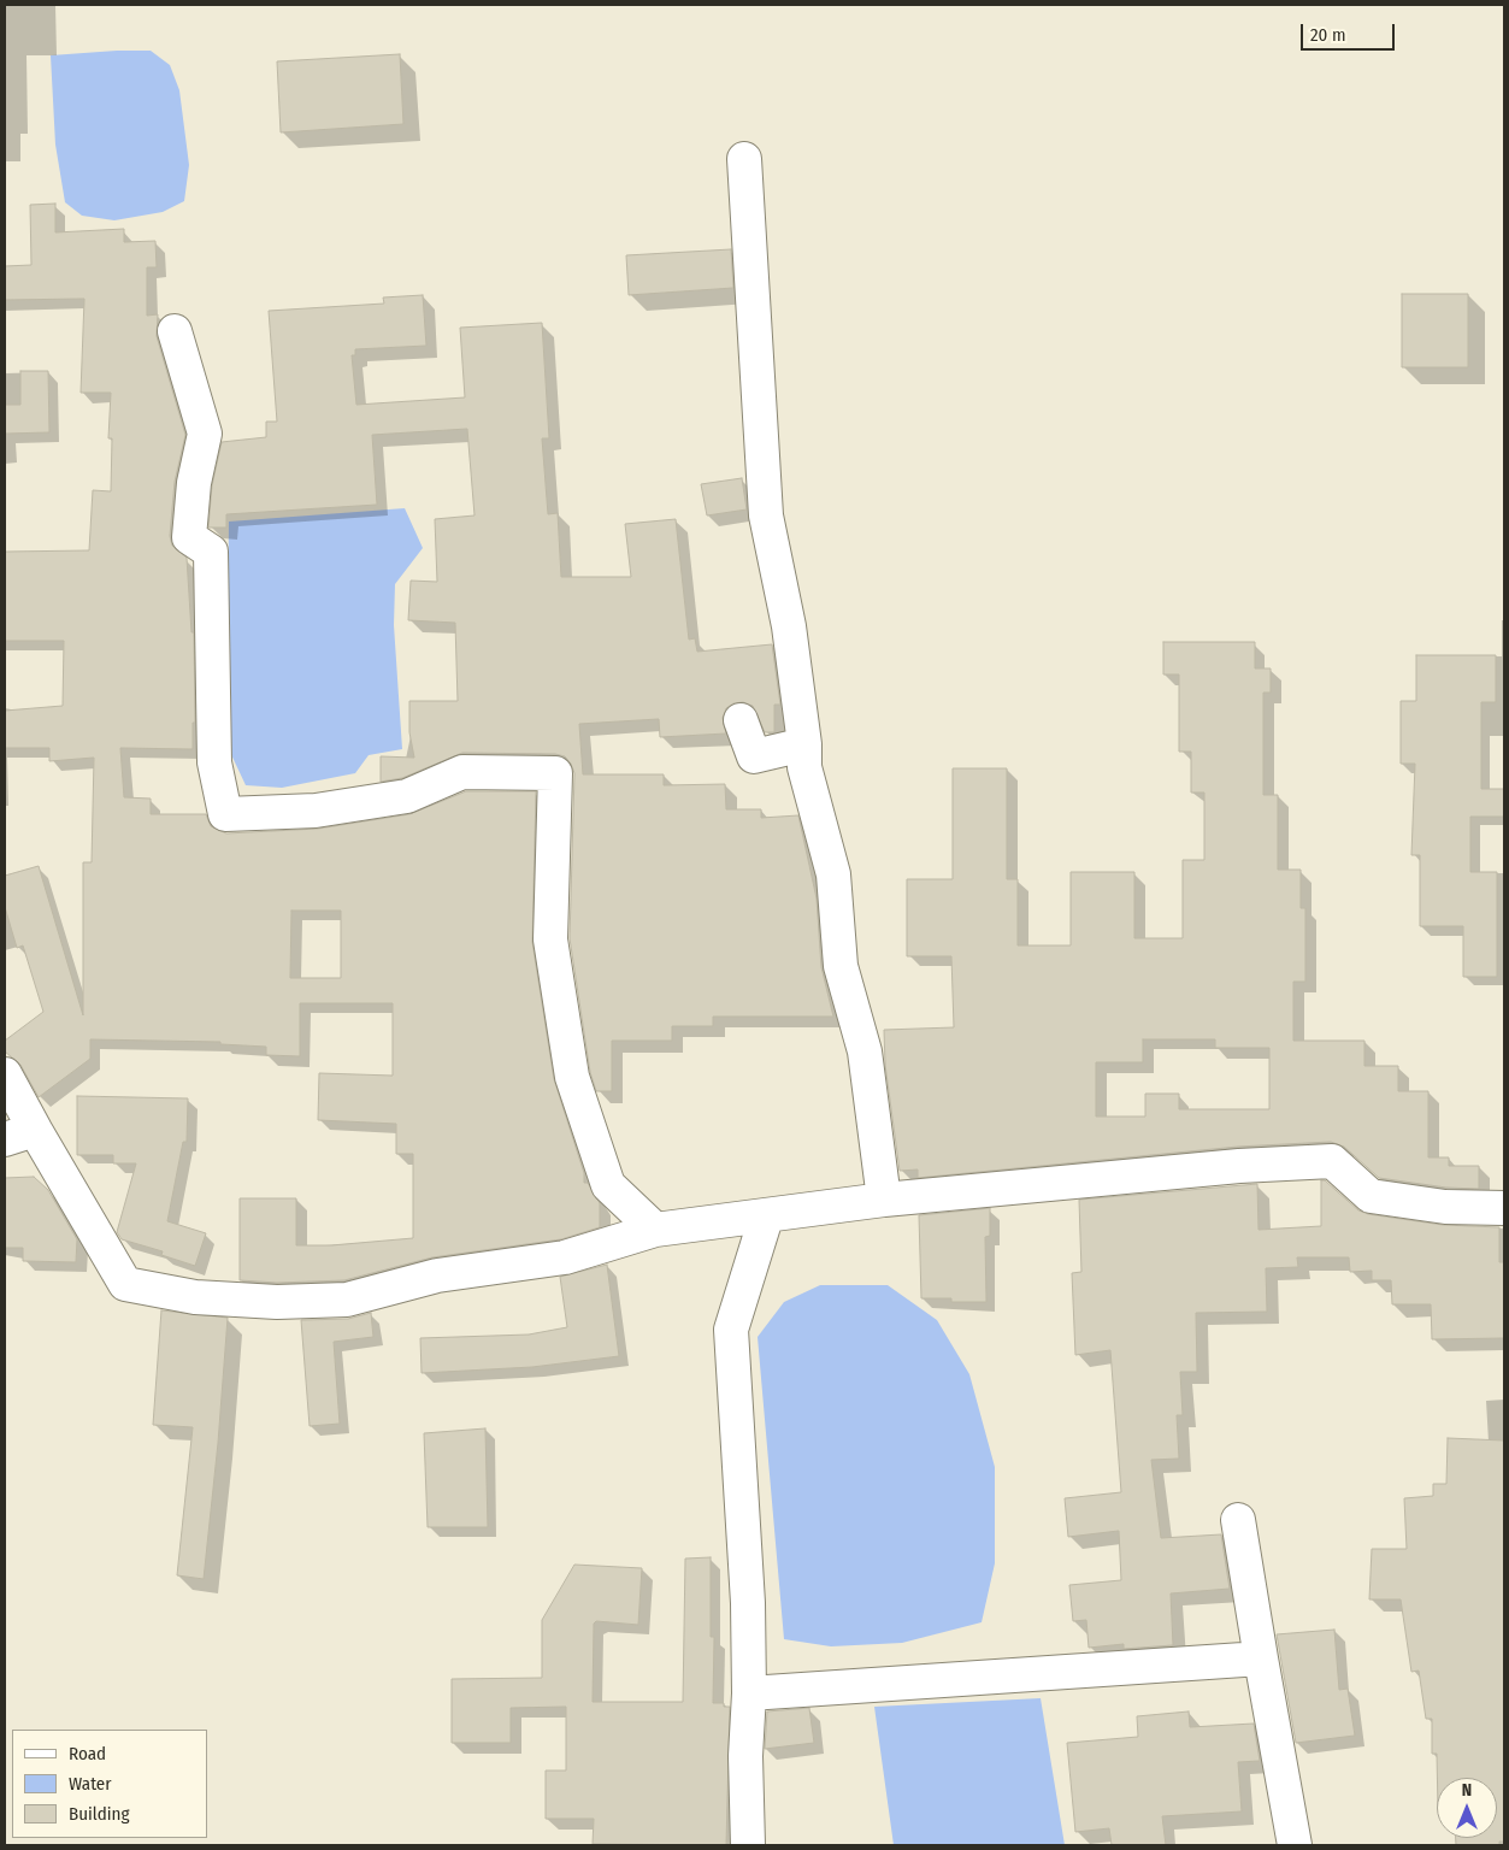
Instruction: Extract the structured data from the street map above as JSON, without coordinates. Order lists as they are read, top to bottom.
{
  "legend": ["Road", "Water", "Building"],
  "scale_bar": "20 m",
  "north": "top"
}
